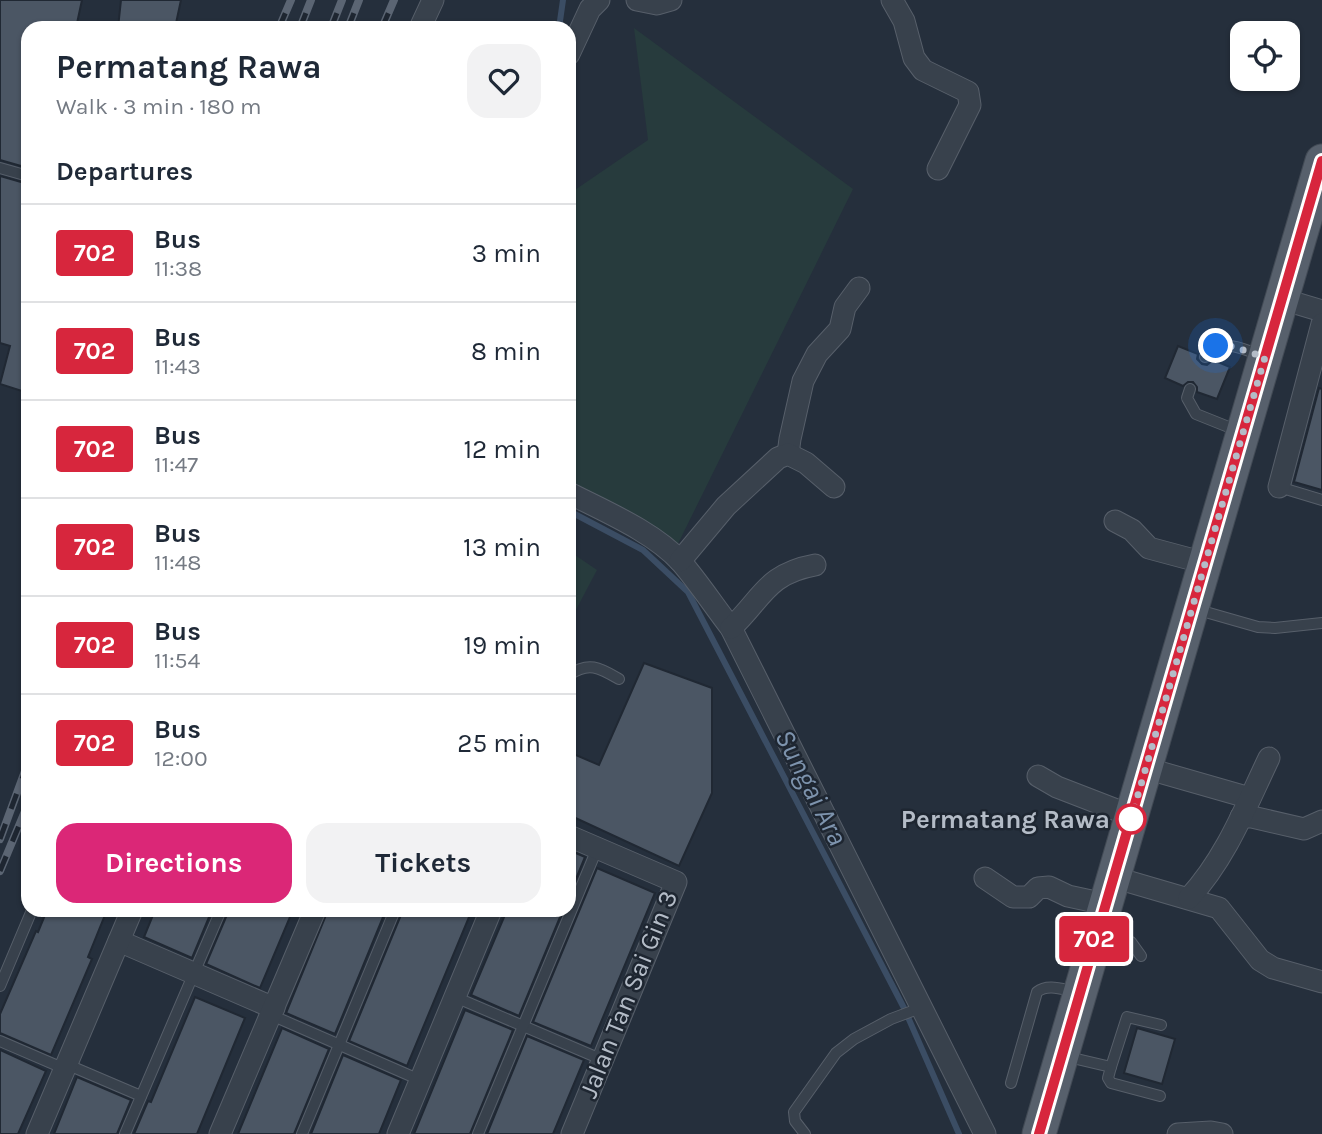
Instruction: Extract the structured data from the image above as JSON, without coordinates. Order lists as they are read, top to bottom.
{
  "streets": {
    "street": ["Jalan Tan Sai Gin 3"]
  },
  "water": ["Sungai Ara"],
  "places": ["Permatang Rawa"],
  "lines": ["bus line 702"],
  "page": {
    "on_map": "702",
    "heading": [
      ["Permatang Rawa", "Walk · 3 min · 180 m"],
      "Departures"
    ],
    "list": [
      {
        "mark": "702",
        "name": "Bus",
        "note": "11:38",
        "value": "3 min"
      },
      {
        "mark": "702",
        "name": "Bus",
        "note": "11:43",
        "value": "8 min"
      },
      {
        "mark": "702",
        "name": "Bus",
        "note": "11:47",
        "value": "12 min"
      },
      {
        "mark": "702",
        "name": "Bus",
        "note": "11:48",
        "value": "13 min"
      },
      {
        "mark": "702",
        "name": "Bus",
        "note": "11:54",
        "value": "19 min"
      },
      {
        "mark": "702",
        "name": "Bus",
        "note": "12:00",
        "value": "25 min"
      }
    ],
    "buttons": ["Directions", "Tickets"]
  }
}
